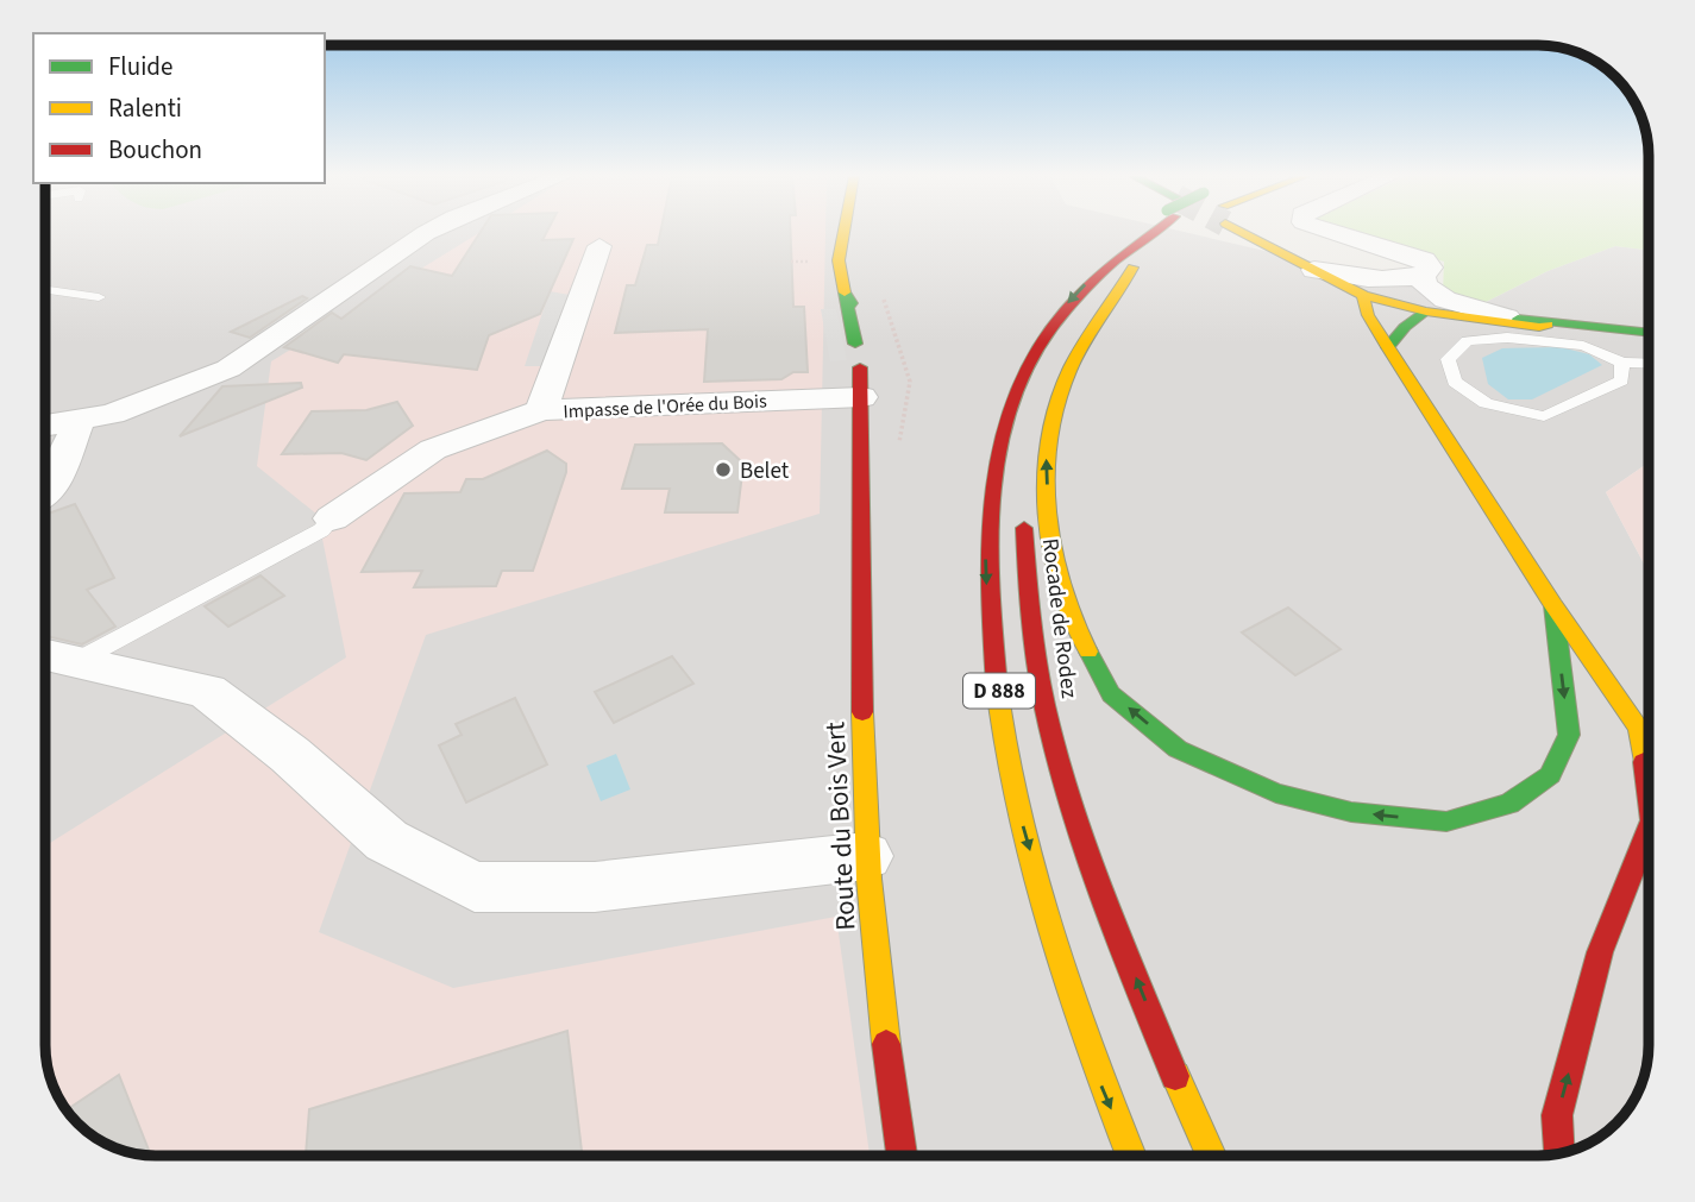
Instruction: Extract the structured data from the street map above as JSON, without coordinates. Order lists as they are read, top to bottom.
{
  "streets": {
    "main road": ["Rocade de Rodez", "D 888", "Route du Bois Vert"],
    "street": ["Impasse de l'Orée du Bois"]
  },
  "crossings": [
    ["Impasse de l'Orée du Bois", "Route du Bois Vert"]
  ],
  "one_way": ["Rocade de Rodez"],
  "places": ["Belet"],
  "legend": ["Fluide", "Ralenti", "Bouchon"]
}
